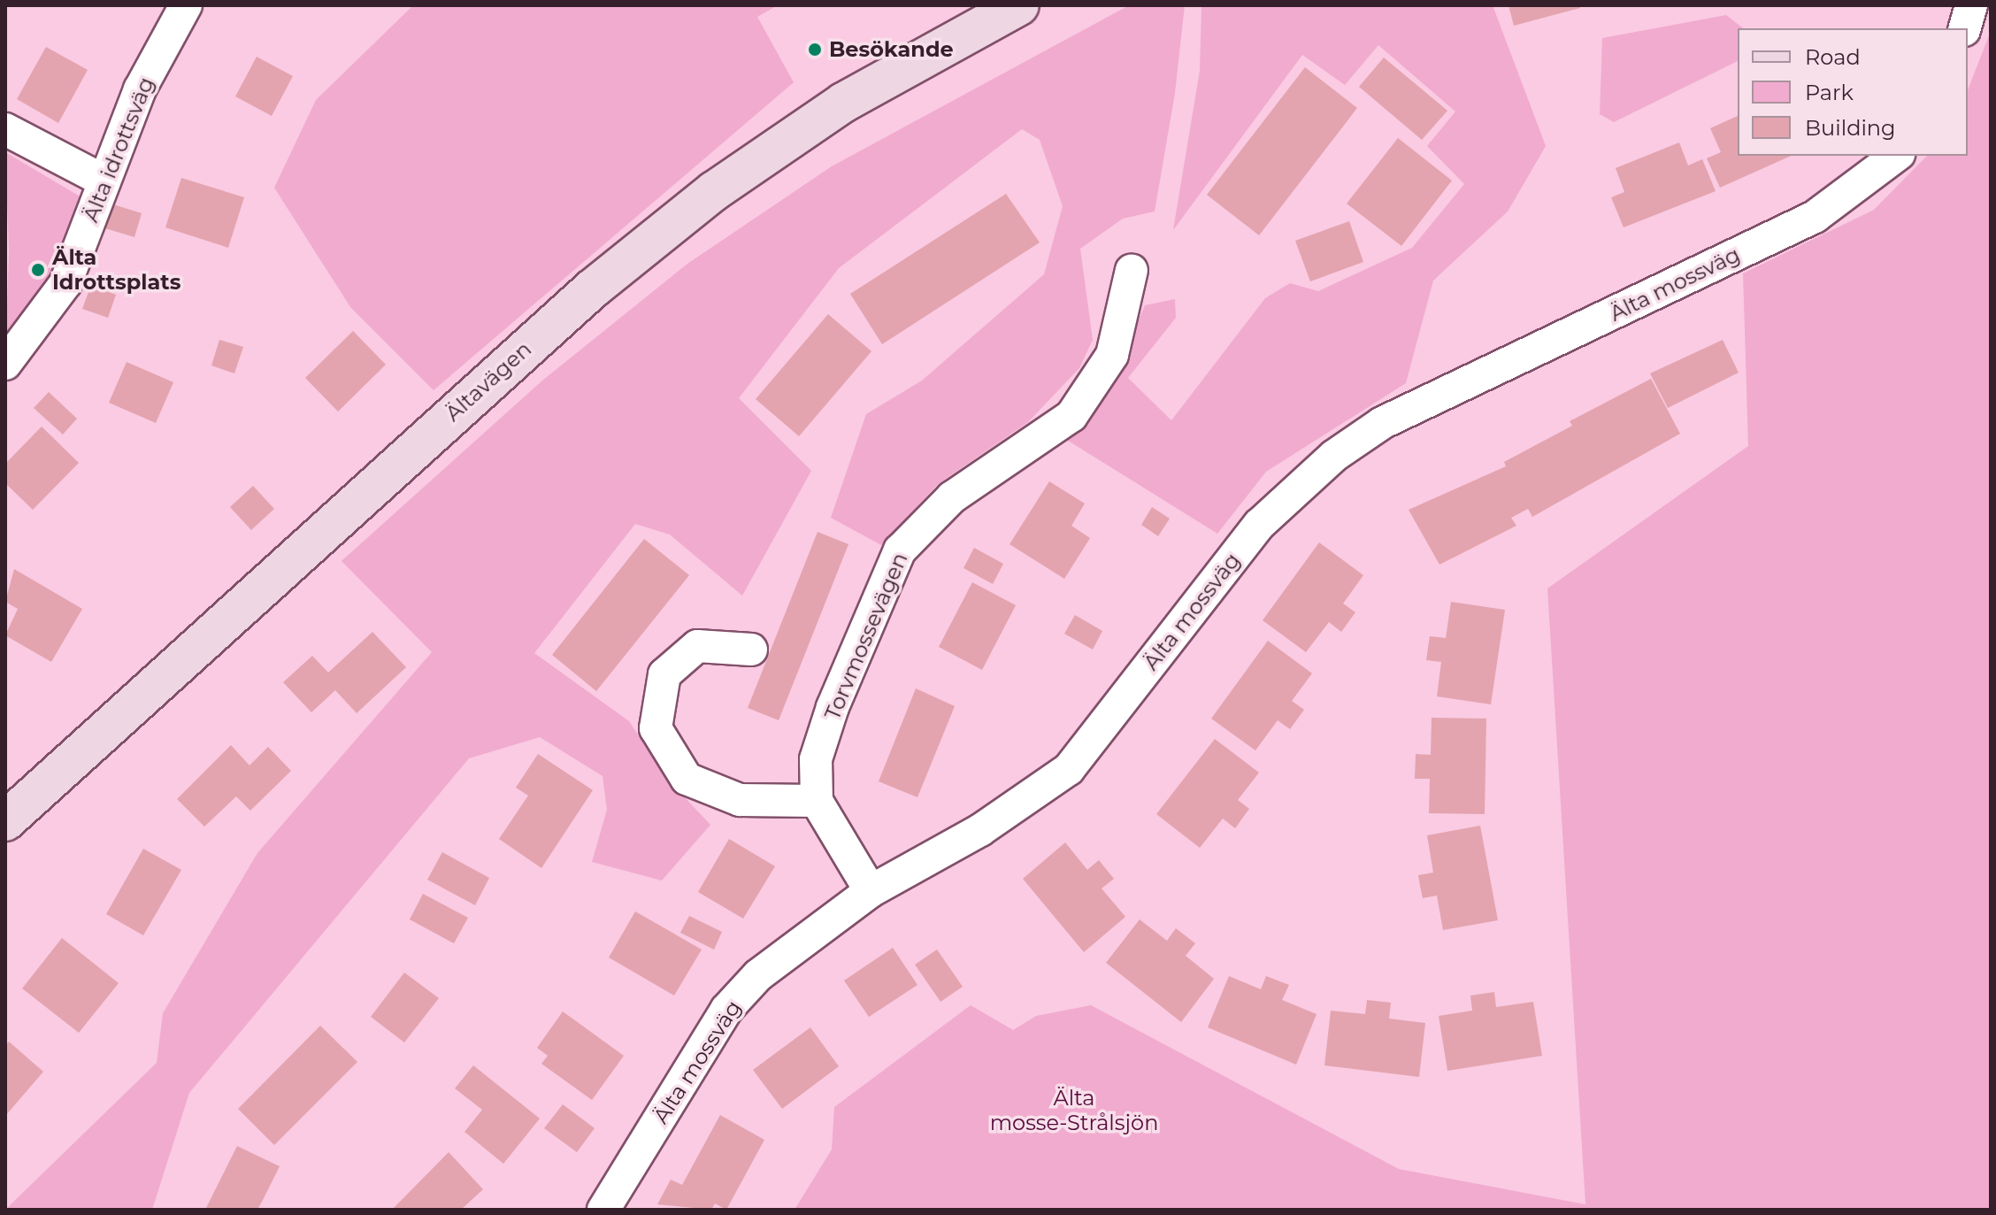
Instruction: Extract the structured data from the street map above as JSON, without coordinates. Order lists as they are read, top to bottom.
{
  "streets": {
    "main road": ["Ältavägen"],
    "street": ["Älta idrottsväg", "Älta mossväg", "Torvmossevägen"]
  },
  "crossings": [
    ["Älta mossväg", "Torvmossevägen"]
  ],
  "parks": ["Älta mosse-Strålsjön"],
  "places": ["Besökande", "Älta Idrottsplats"],
  "legend": ["Road", "Park", "Building"]
}
